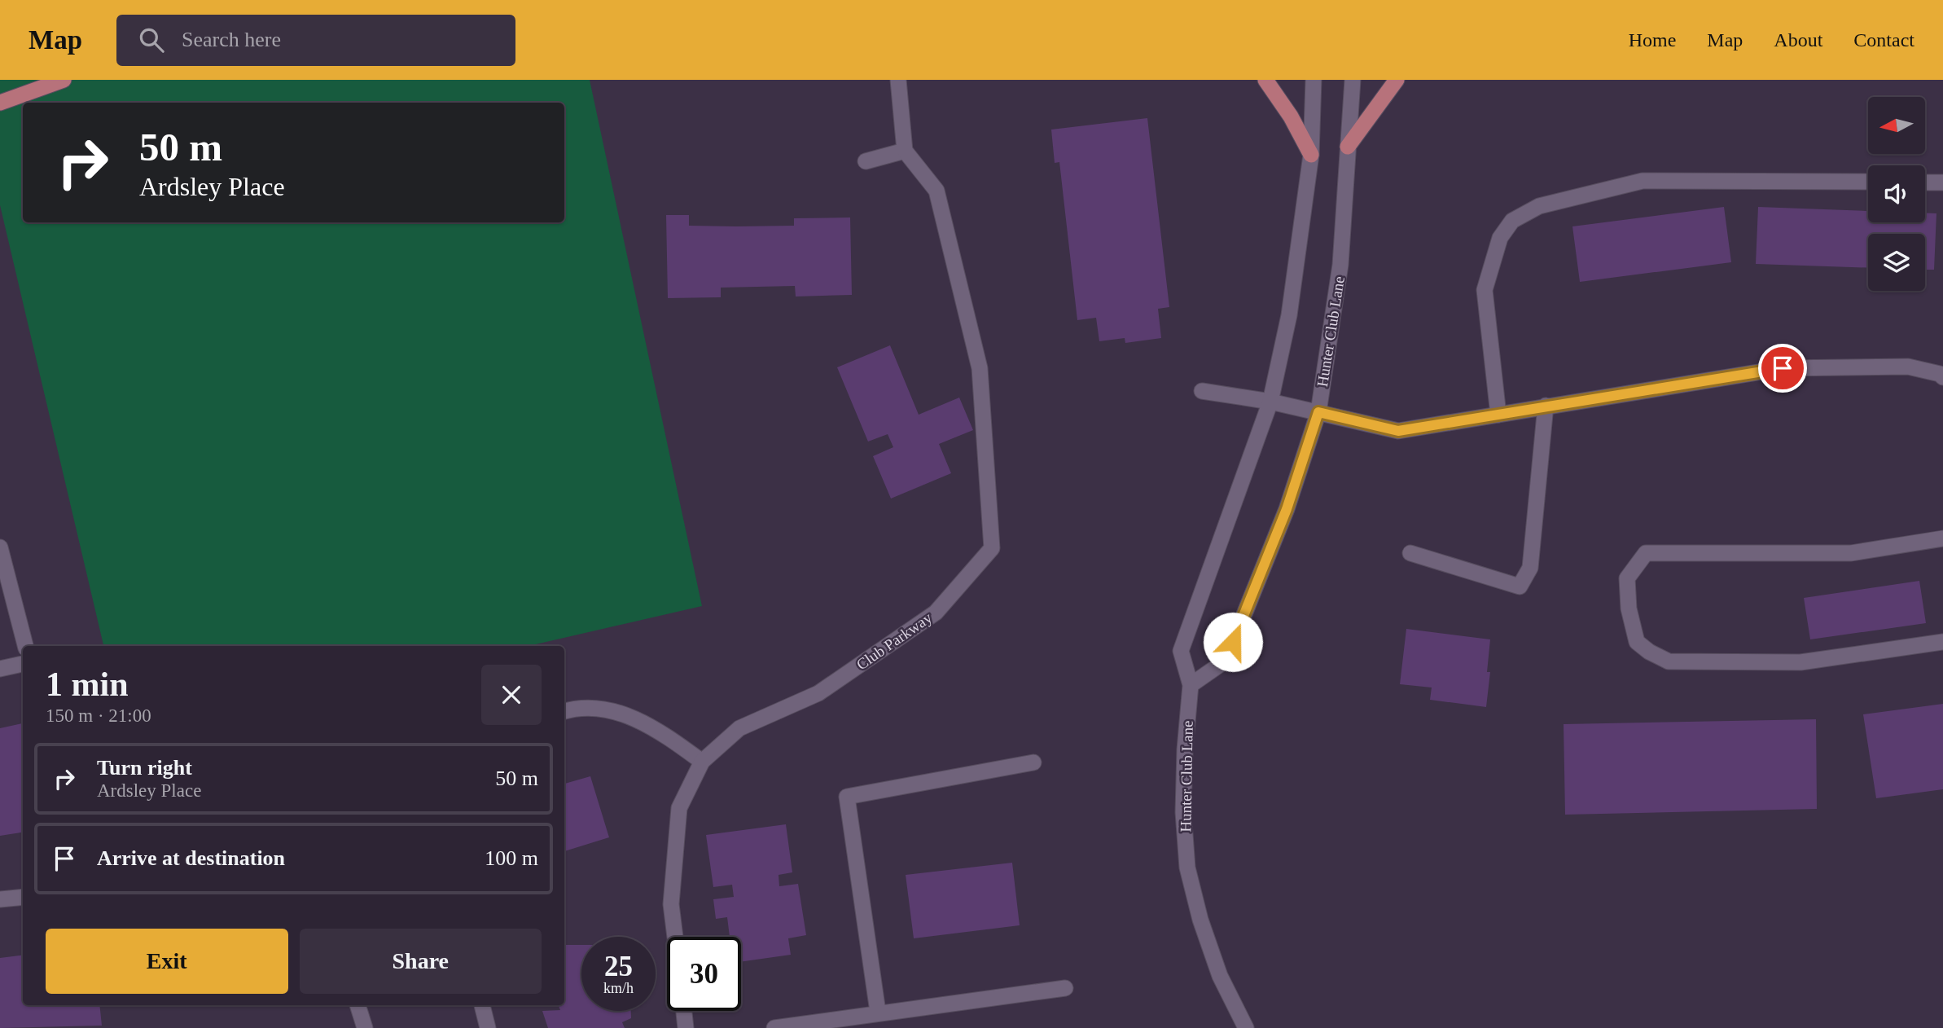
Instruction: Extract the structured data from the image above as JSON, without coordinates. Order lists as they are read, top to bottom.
{
  "streets": {
    "street": ["Hunter Club Lane", "Club Parkway"]
  },
  "north": "left",
  "page": {
    "header": "Map",
    "search": "Search here",
    "nav": [
      "Home",
      "Map",
      "About",
      "Contact"
    ],
    "turn": ["50 m", "Ardsley Place"],
    "heading": ["1 min", "150 m · 21:00"],
    "list": [
      {
        "name": "Turn right",
        "note": "Ardsley Place",
        "value": "50 m"
      },
      {
        "name": "Arrive at destination",
        "value": "100 m"
      }
    ],
    "buttons": ["Exit", "Share"],
    "speed": "25 km/h",
    "limit": "30"
  }
}
